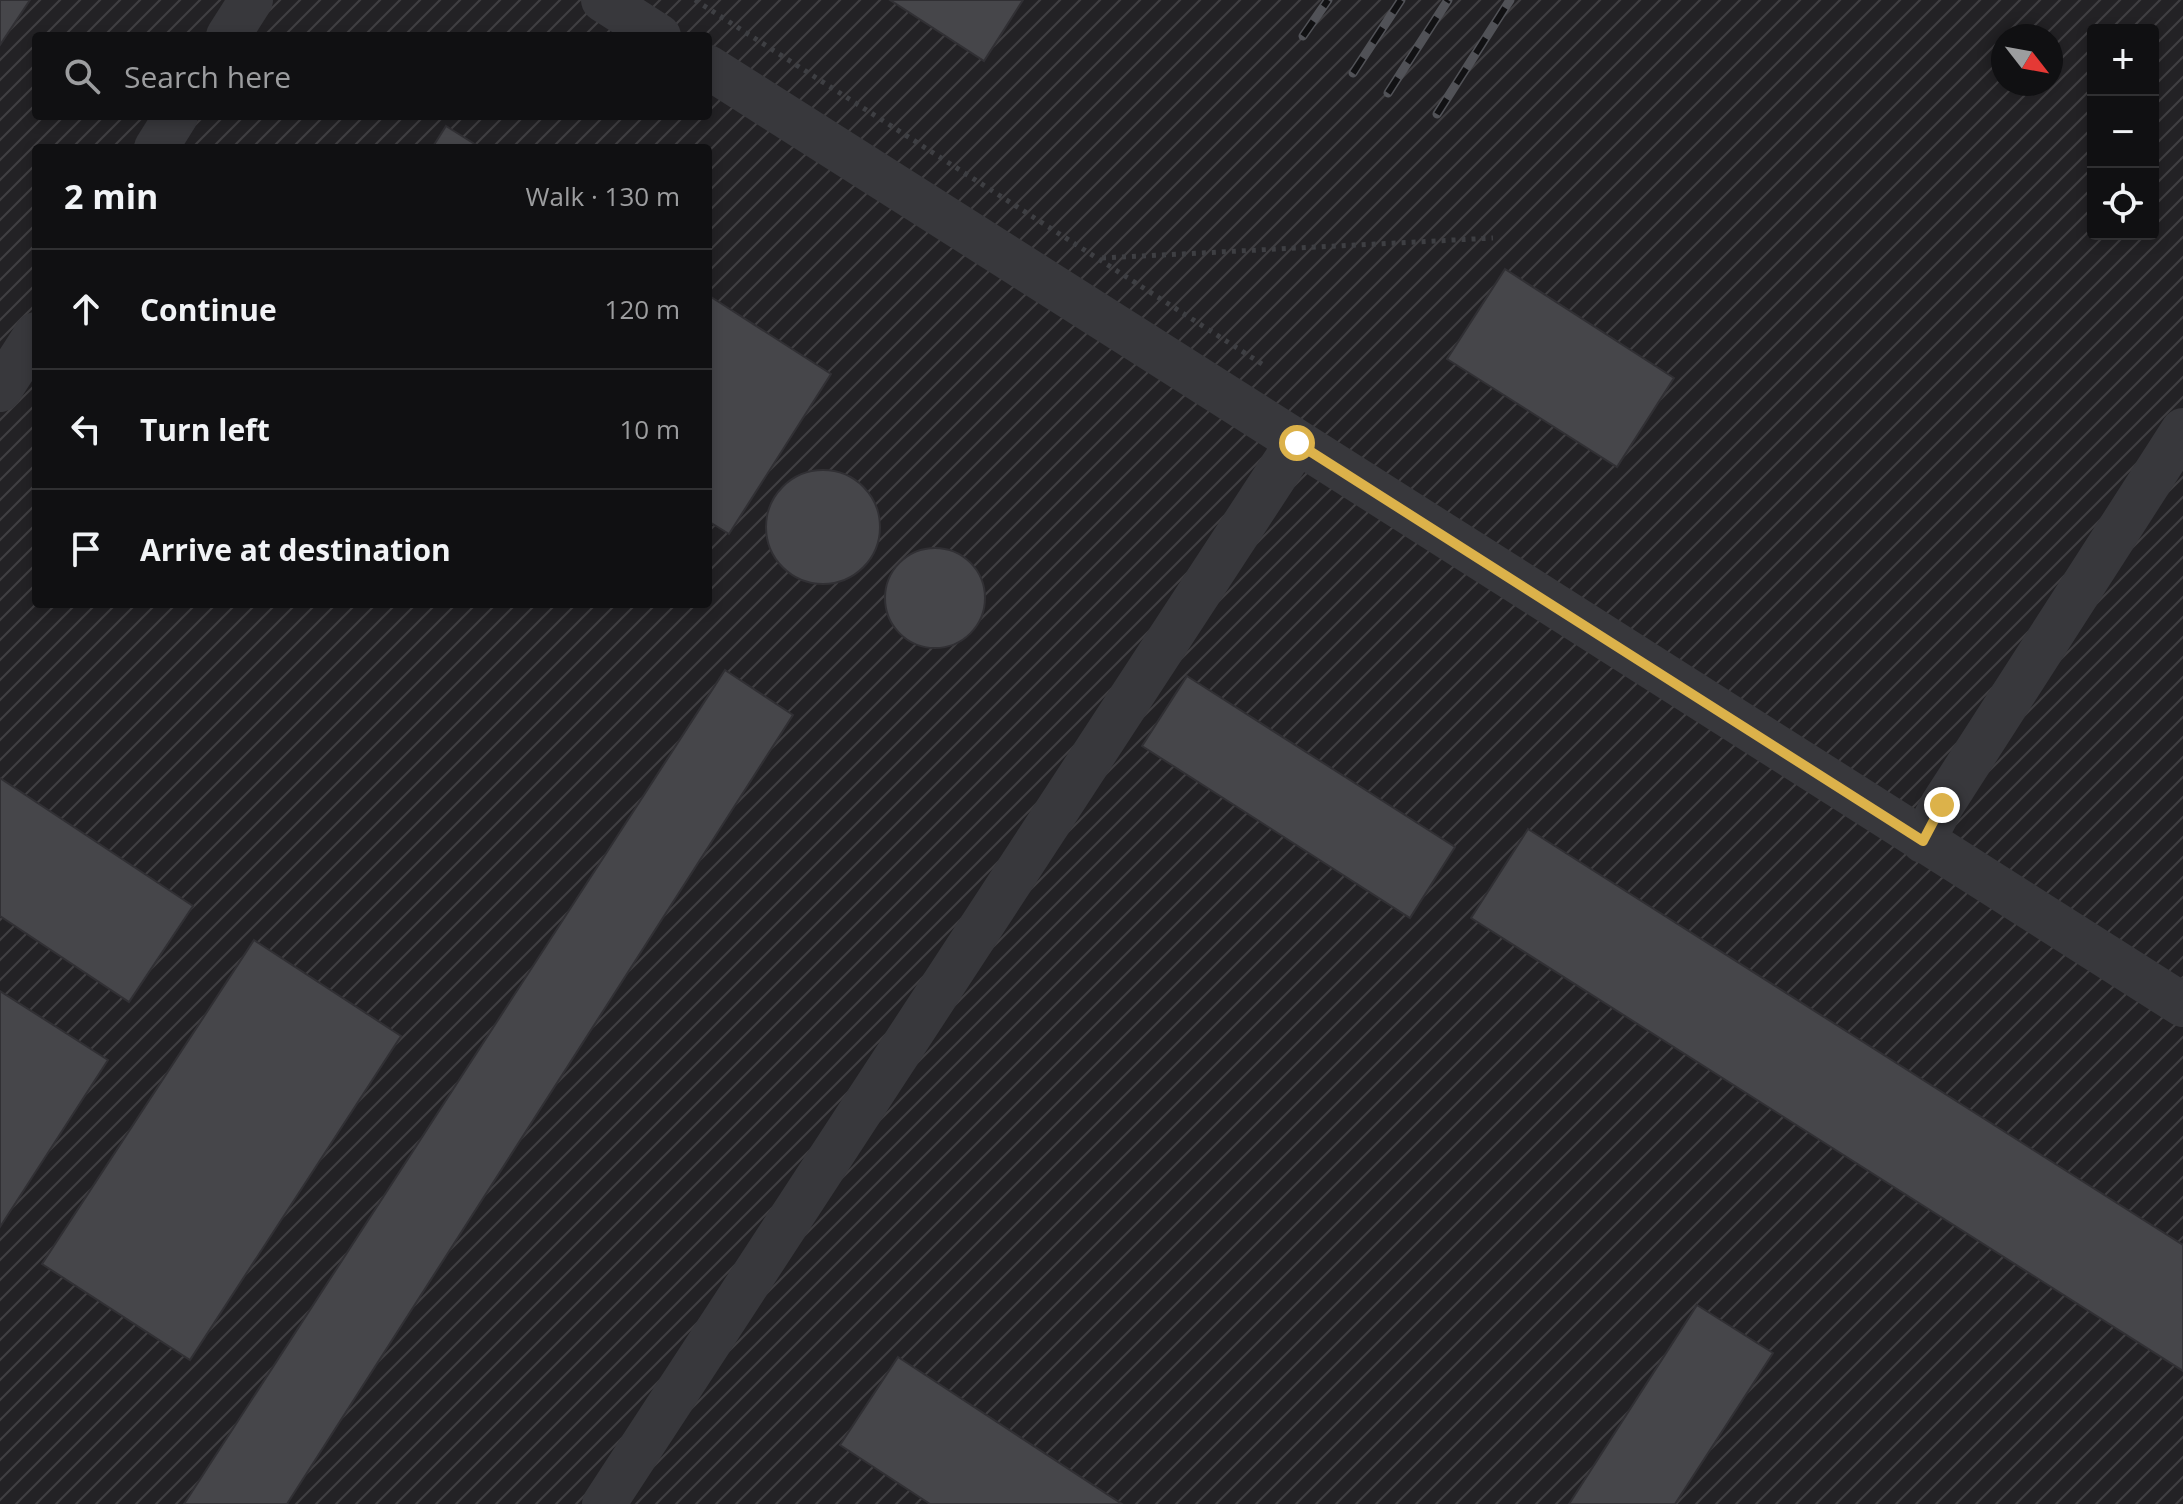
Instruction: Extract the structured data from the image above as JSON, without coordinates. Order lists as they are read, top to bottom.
{
  "north": "bottom right",
  "page": {
    "map_buttons": ["+", "−"],
    "search": "Search here",
    "heading": ["2 min", "Walk · 130 m"],
    "list": [
      ["Continue", "120 m"],
      ["Turn left", "10 m"],
      "Arrive at destination"
    ]
  }
}
